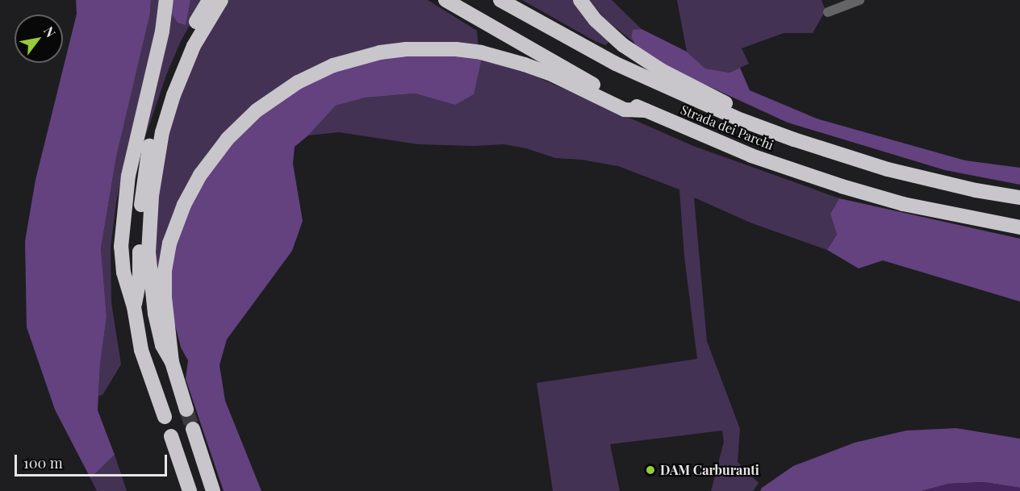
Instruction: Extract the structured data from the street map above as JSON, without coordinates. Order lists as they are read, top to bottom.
{
  "streets": {
    "highway": ["Strada dei Parchi"]
  },
  "places": ["DAM Carburanti"],
  "scale_bar": "100 m",
  "north": "top right"
}
